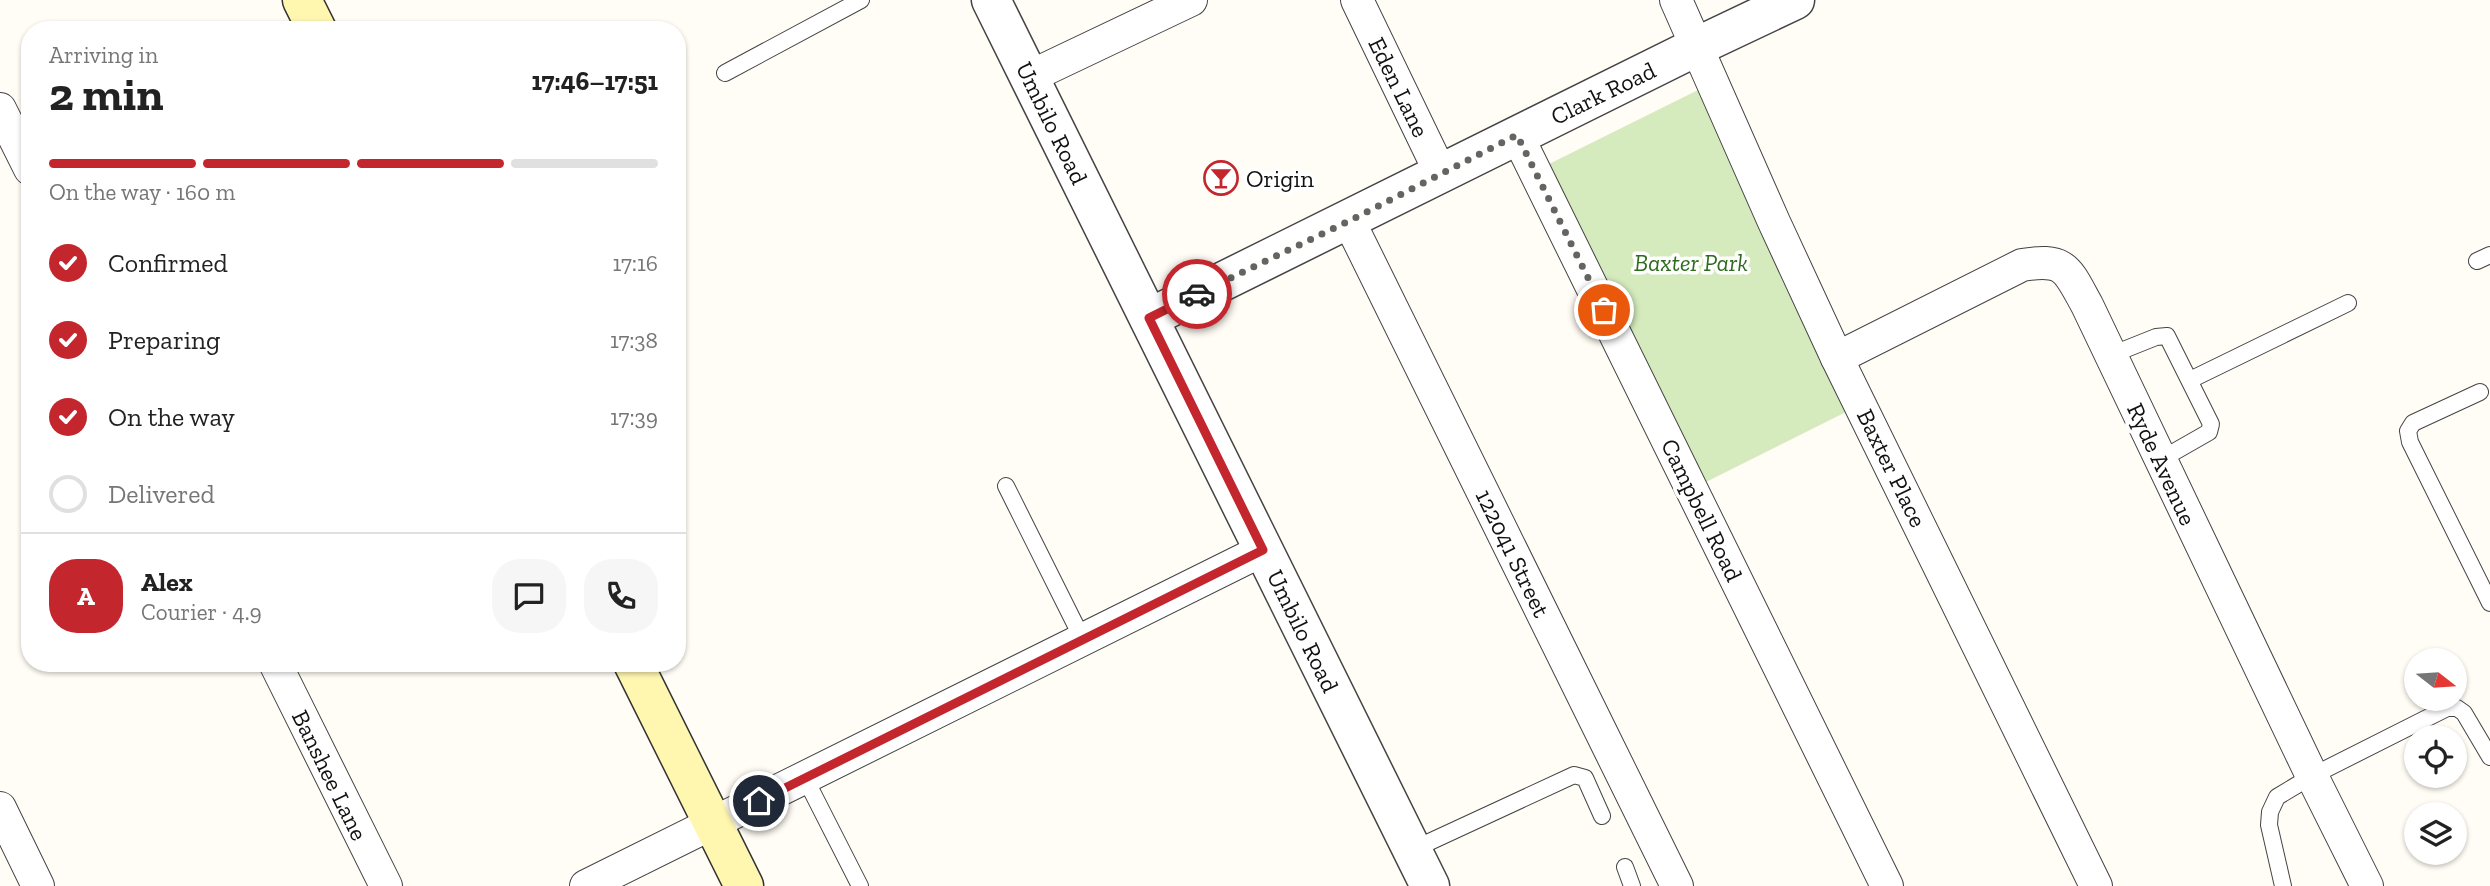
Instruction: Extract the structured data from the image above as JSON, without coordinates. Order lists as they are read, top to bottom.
{
  "streets": {
    "street": [
      "Eden Lane",
      "Clark Road",
      "Umbilo Road",
      "Ryde Avenue",
      "Baxter Place",
      "Campbell Road",
      "122041 Street",
      "Banshee Lane"
    ]
  },
  "crossings": [
    ["Eden Lane", "Clark Road"],
    ["Clark Road", "Umbilo Road"],
    ["Clark Road", "Baxter Place"],
    ["Clark Road", "Campbell Road"],
    ["Clark Road", "122041 Street"],
    ["Ryde Avenue", "Baxter Place"]
  ],
  "parks": ["Baxter Park"],
  "places": {
    "bar": ["Origin"]
  },
  "north": "right",
  "page": {
    "heading": ["2 min", "Arriving in", "17:46–17:51"],
    "panel": ["Alex", "Courier · 4.9"],
    "bar": "On the way · 160 m",
    "list": [
      ["Confirmed", "17:16"],
      ["Preparing", "17:38"],
      ["On the way", "17:39"],
      "Delivered"
    ],
    "round": "A"
  }
}
